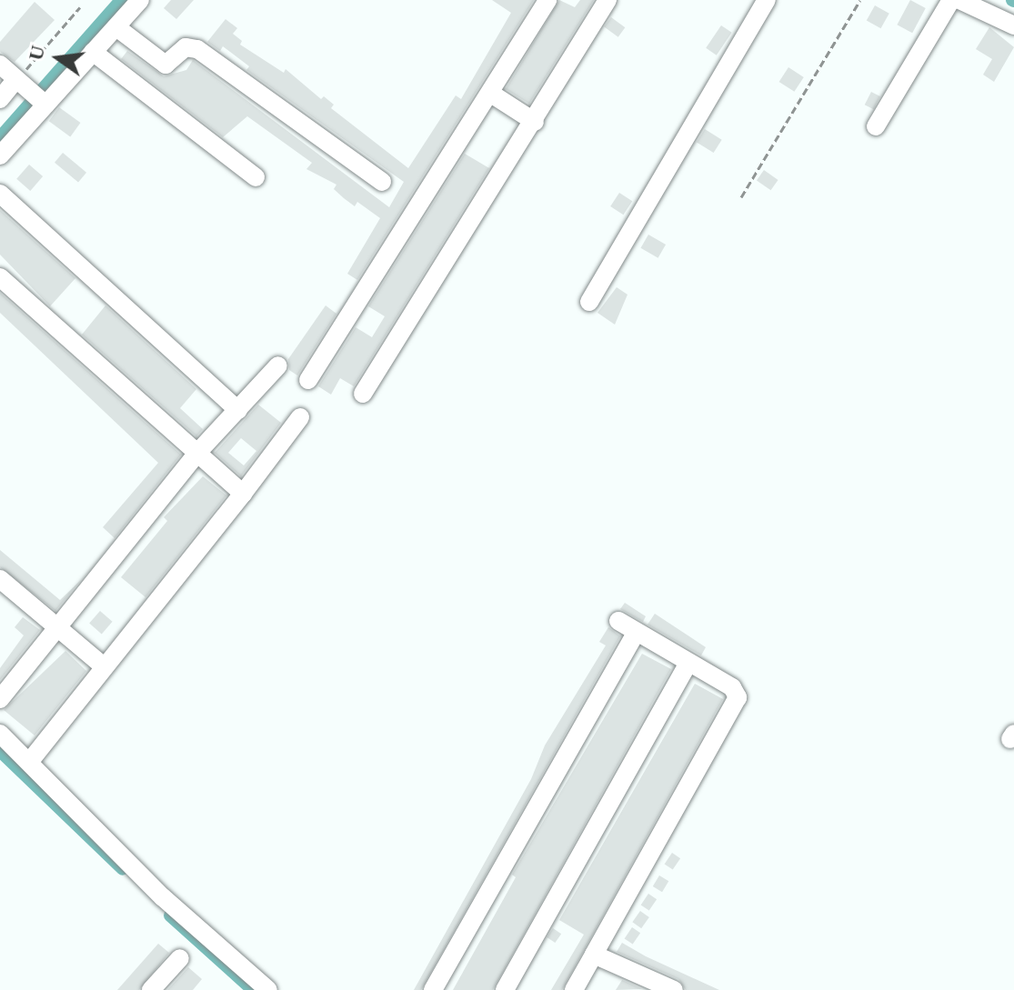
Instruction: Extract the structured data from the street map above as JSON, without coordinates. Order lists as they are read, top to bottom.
{
  "north": "left"
}
